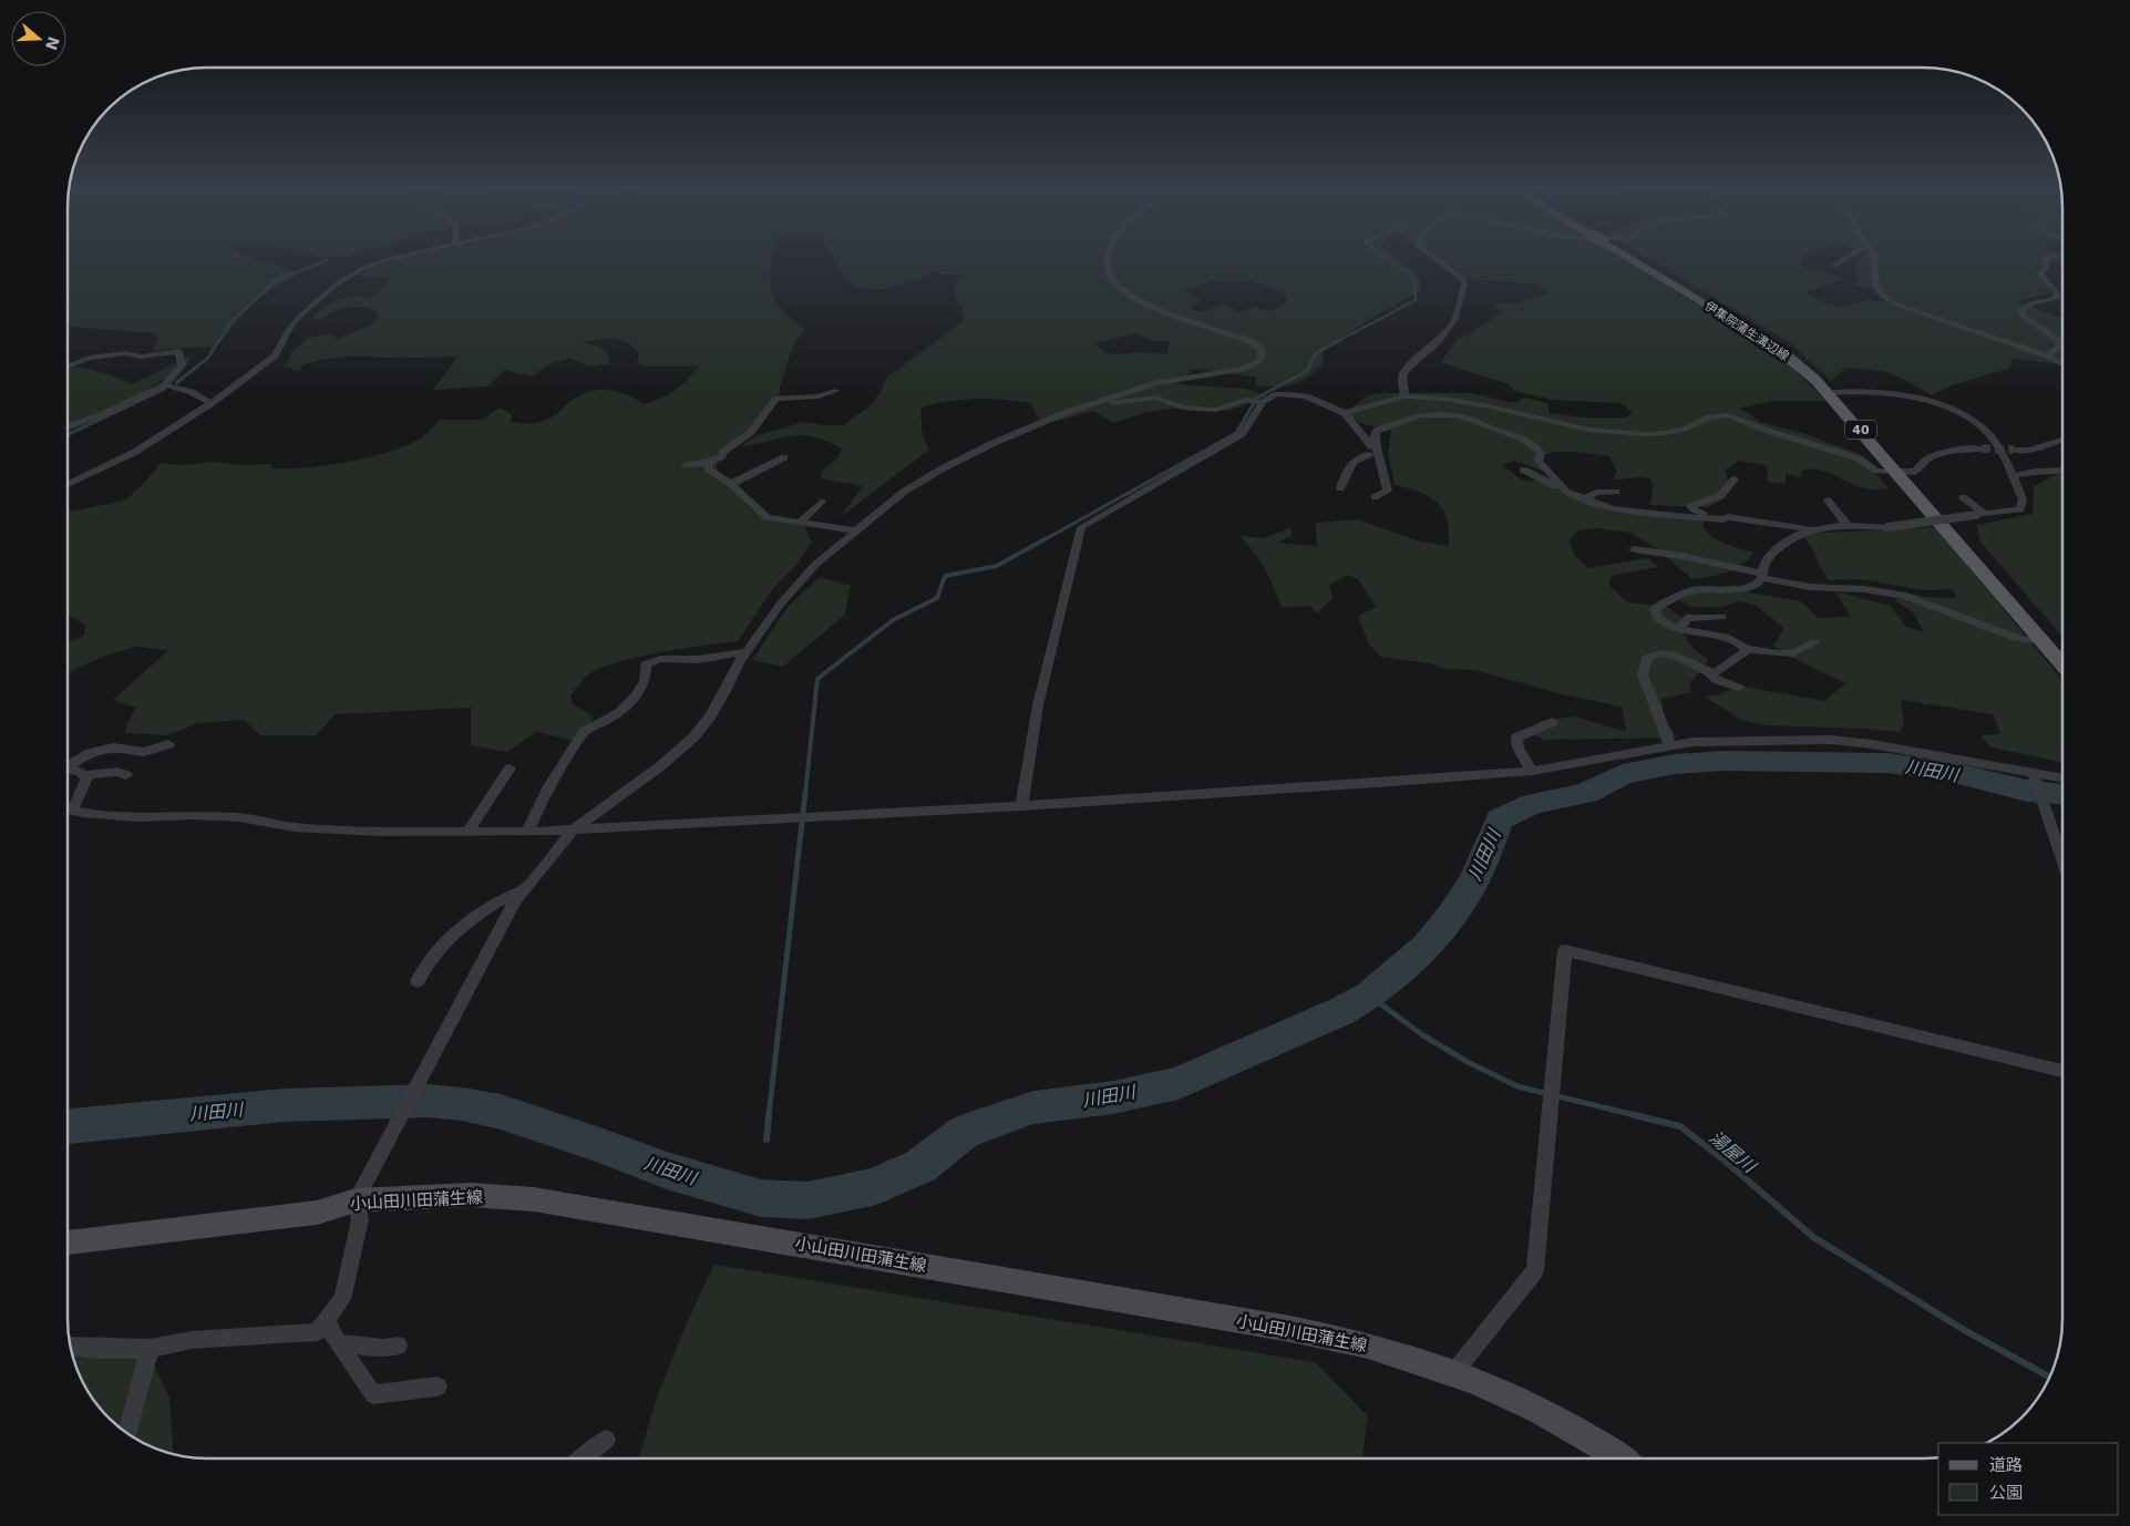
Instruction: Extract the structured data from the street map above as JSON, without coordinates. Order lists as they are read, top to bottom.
{
  "streets": {
    "main road": ["伊集院蒲生溝辺線", "40", "小山田川田蒲生線"]
  },
  "water": ["川田川", "湯屋川"],
  "legend": ["道路", "公園"],
  "north": "right"
}
